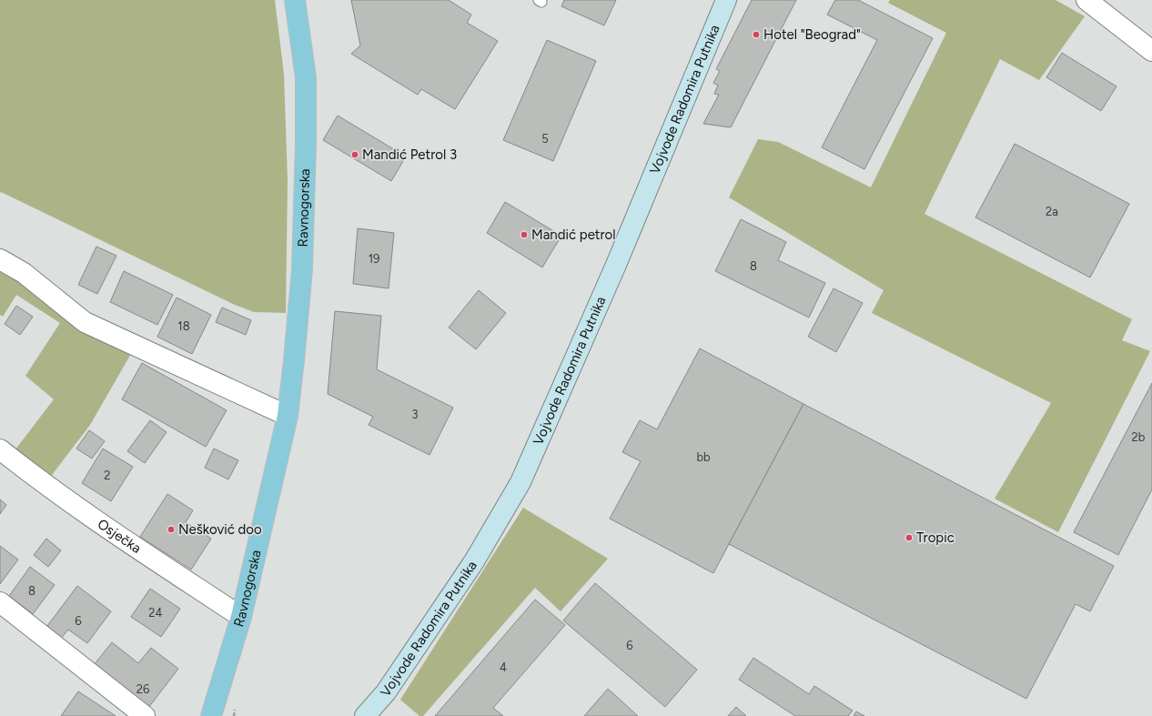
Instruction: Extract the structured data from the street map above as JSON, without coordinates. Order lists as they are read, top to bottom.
{
  "streets": {
    "main road": ["Vojvode Radomira Putnika", "Ravnogorska"],
    "street": ["Osječka"]
  },
  "crossings": [
    ["Ravnogorska", "Osječka"]
  ],
  "places": [
    "Hotel \"Beograd\"",
    "Mandić Petrol 3",
    "Mandić petrol",
    "Nešković doo",
    "Tropic"
  ],
  "house_numbers": [
    "5",
    "2a",
    "19",
    "8",
    "18",
    "3",
    "2b",
    "bb",
    "2",
    "8",
    "24",
    "6",
    "6",
    "4",
    "26"
  ]
}
